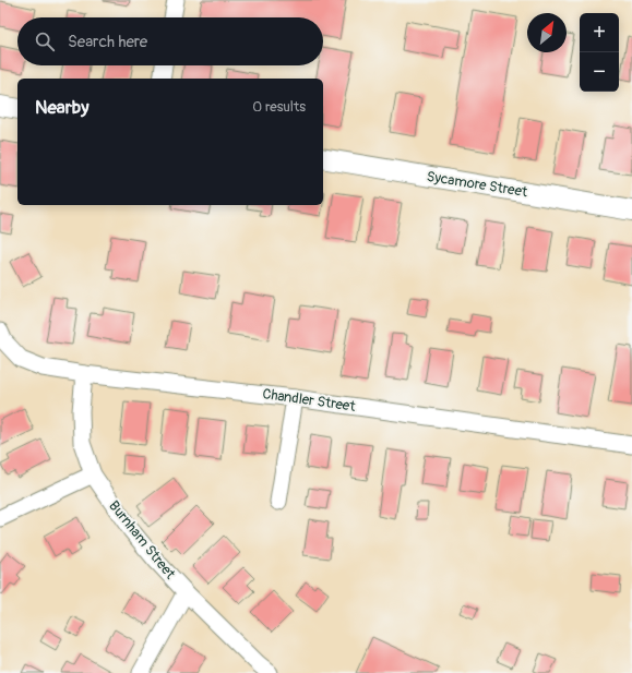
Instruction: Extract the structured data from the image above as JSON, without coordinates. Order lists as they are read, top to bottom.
{
  "streets": {
    "street": ["Sycamore Street", "Chandler Street", "Burnham Street"]
  },
  "crossings": [
    ["Chandler Street", "Burnham Street"]
  ],
  "north": "top right",
  "page": {
    "map_buttons": ["+", "−"],
    "search": "Search here",
    "heading": ["Nearby", "0 results"]
  }
}
